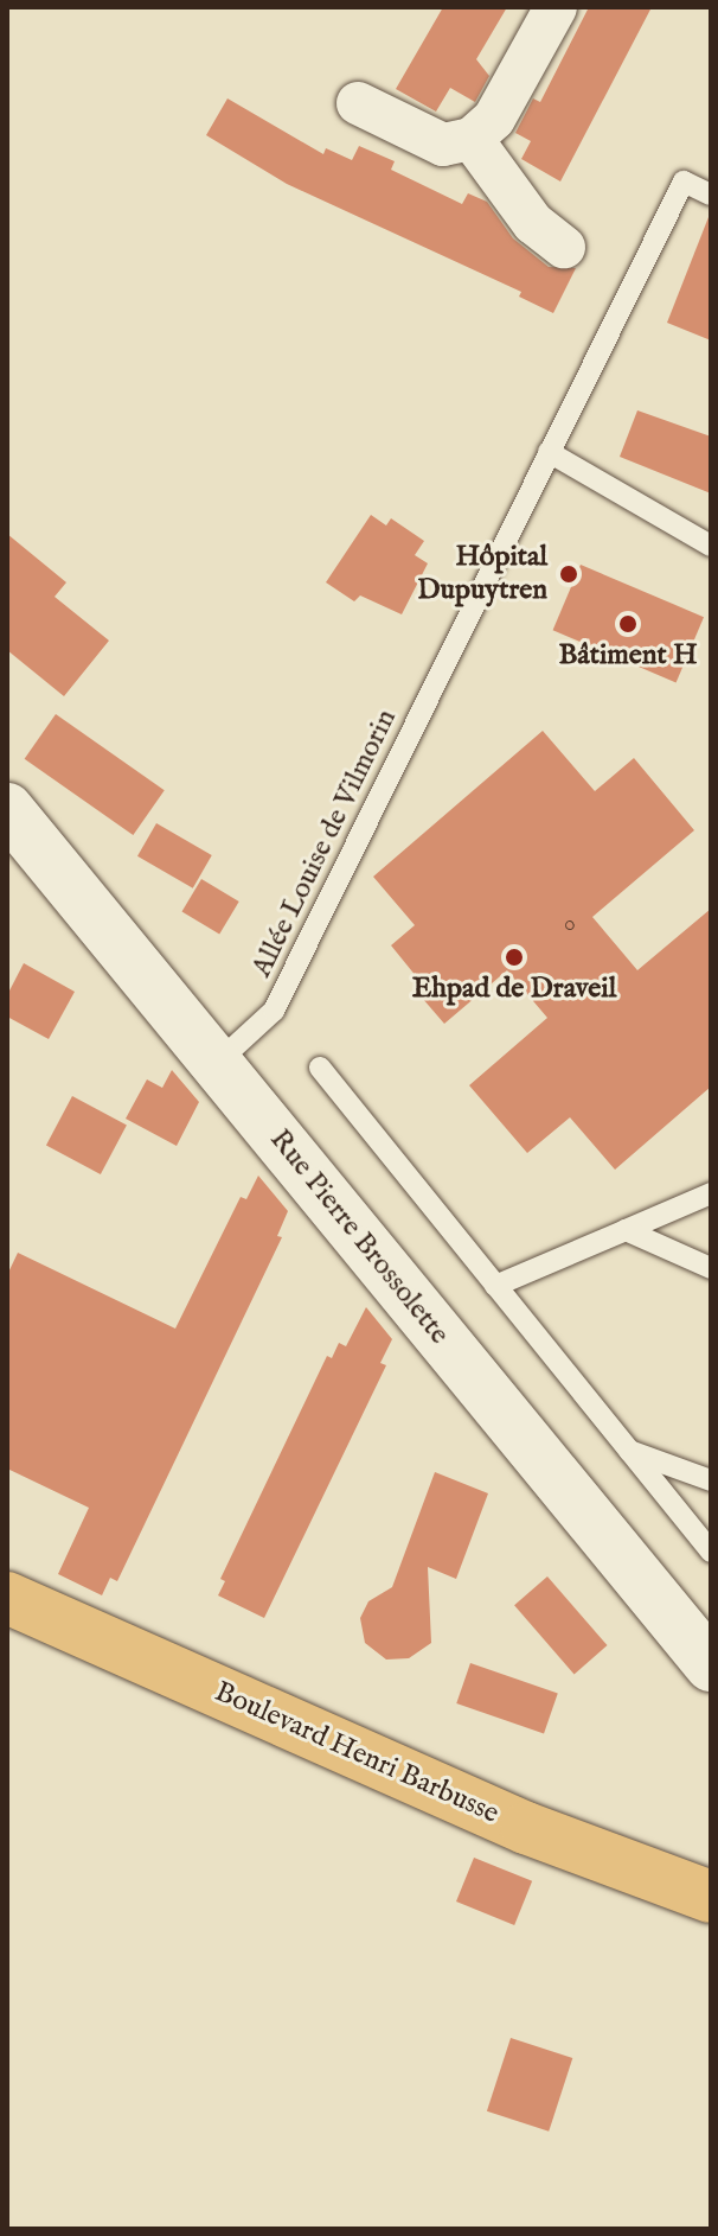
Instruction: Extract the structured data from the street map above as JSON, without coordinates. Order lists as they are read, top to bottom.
{
  "streets": {
    "main road": ["Boulevard Henri Barbusse"],
    "street": ["Rue Pierre Brossolette"],
    "lane": ["Allée Louise de Vilmorin"]
  },
  "crossings": [
    ["Allée Louise de Vilmorin", "Rue Pierre Brossolette"]
  ],
  "places": ["Hôpital Dupuytren", "Bâtiment H", "Ehpad de Draveil"],
  "house_numbers": ["0"]
}
